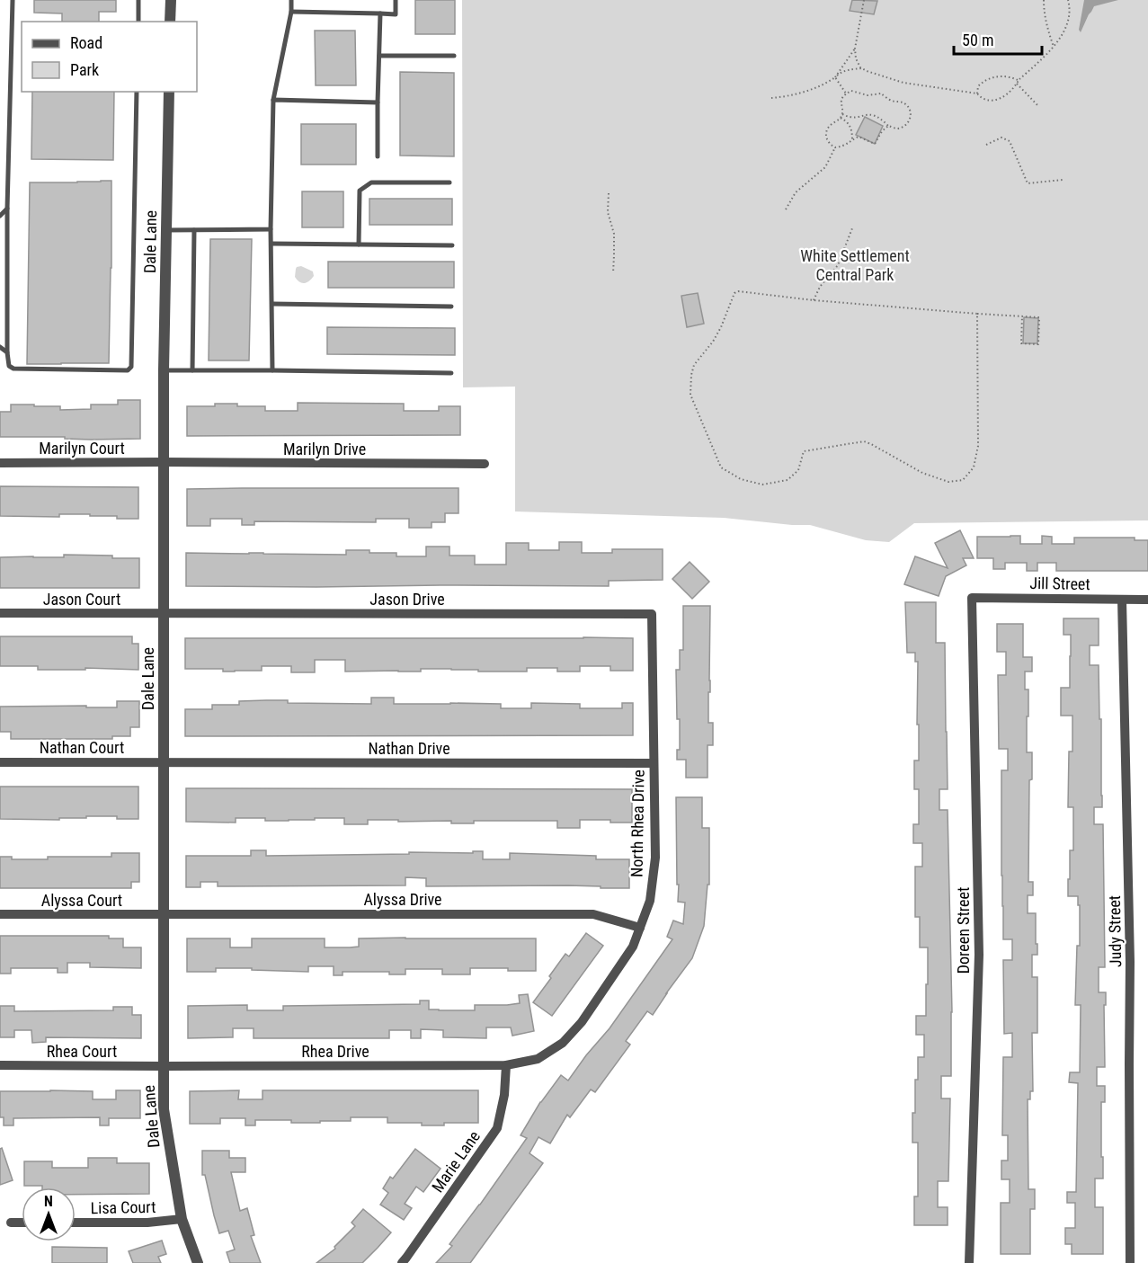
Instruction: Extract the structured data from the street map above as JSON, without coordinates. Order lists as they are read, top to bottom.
{
  "streets": {
    "street": [
      "Dale Lane",
      "Marilyn Court",
      "Marilyn Drive",
      "Jill Street",
      "Jason Court",
      "Jason Drive",
      "Nathan Court",
      "Nathan Drive",
      "North Rhea Drive",
      "Alyssa Drive",
      "Alyssa Court",
      "Doreen Street",
      "Judy Street",
      "Rhea Court",
      "Rhea Drive",
      "Marie Lane",
      "Lisa Court"
    ]
  },
  "crossings": [
    ["Dale Lane", "Marilyn Court"],
    ["Dale Lane", "Marilyn Drive"],
    ["Dale Lane", "Jason Court"],
    ["Dale Lane", "Jason Drive"],
    ["Dale Lane", "Nathan Court"],
    ["Dale Lane", "Nathan Drive"],
    ["Dale Lane", "Alyssa Drive"],
    ["Dale Lane", "Alyssa Court"],
    ["Dale Lane", "Rhea Court"],
    ["Dale Lane", "Rhea Drive"],
    ["Dale Lane", "Lisa Court"],
    ["Marilyn Court", "Marilyn Drive"],
    ["Jill Street", "Doreen Street"],
    ["Jill Street", "Judy Street"],
    ["Jason Court", "Jason Drive"],
    ["Jason Drive", "North Rhea Drive"],
    ["Nathan Court", "Nathan Drive"],
    ["Nathan Drive", "North Rhea Drive"],
    ["North Rhea Drive", "Alyssa Drive"],
    ["North Rhea Drive", "Rhea Drive"],
    ["North Rhea Drive", "Marie Lane"],
    ["Alyssa Drive", "Alyssa Court"],
    ["Rhea Court", "Rhea Drive"],
    ["Rhea Drive", "Marie Lane"]
  ],
  "parks": ["White Settlement Central Park"],
  "legend": ["Road", "Park"],
  "scale_bar": "50 m",
  "north": "top"
}
